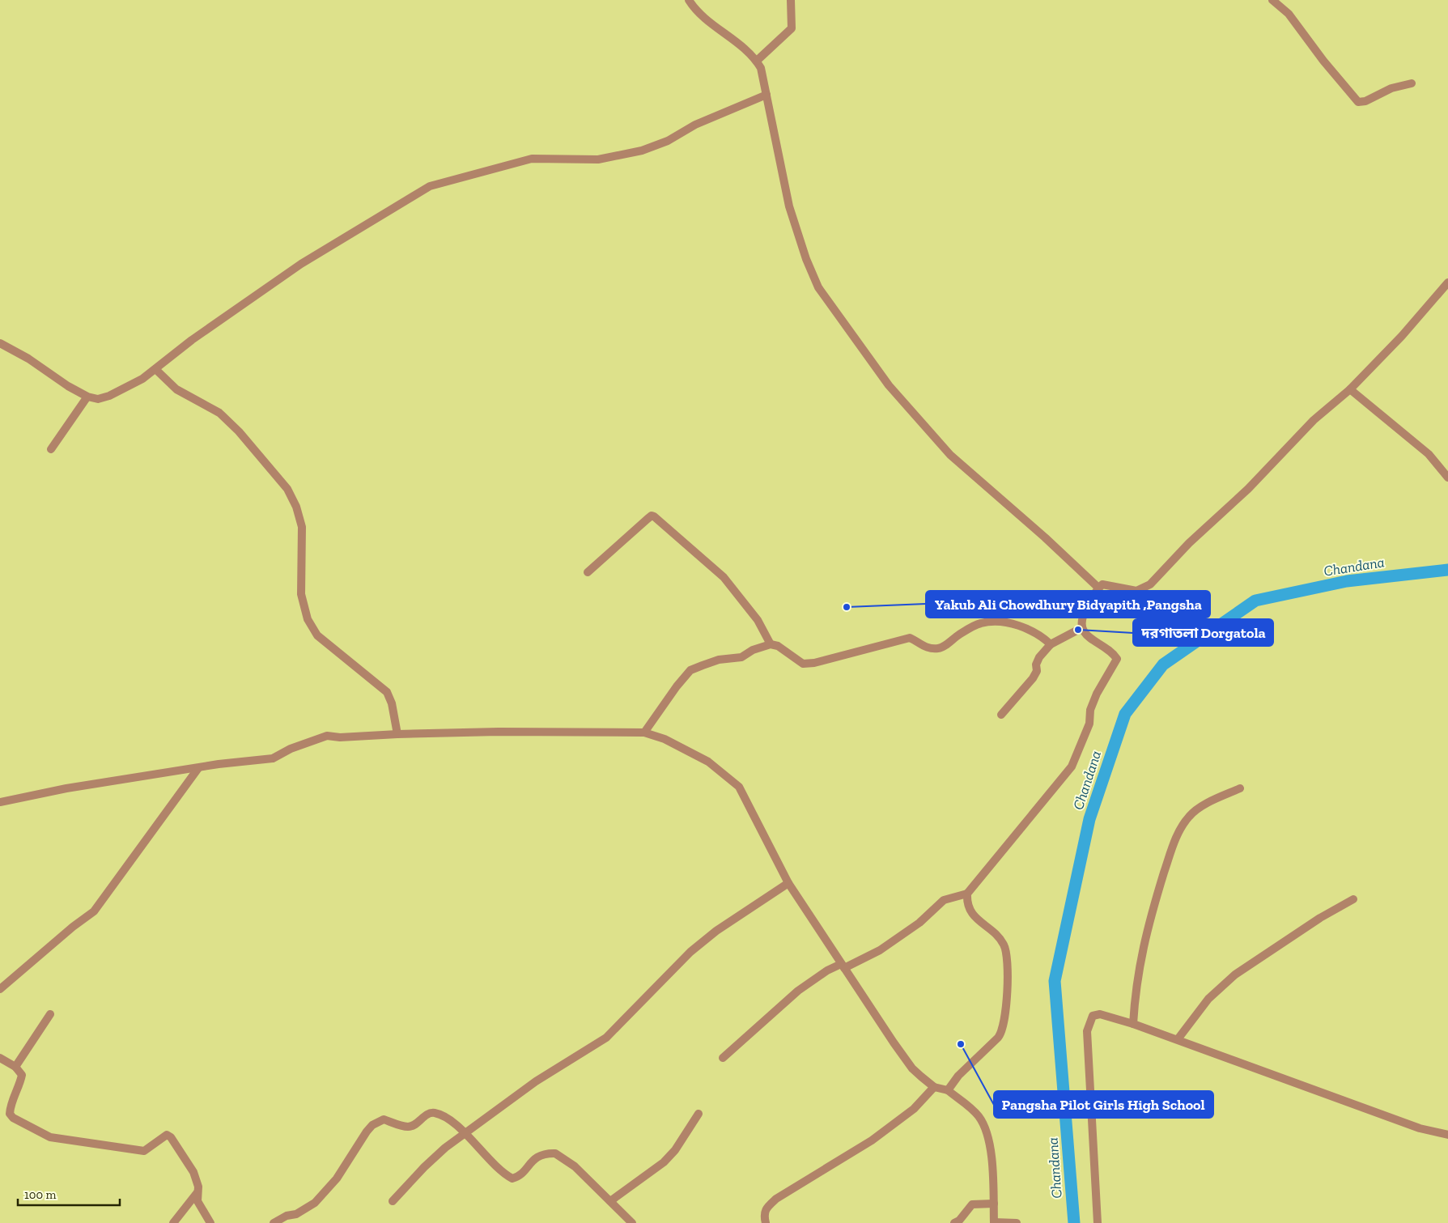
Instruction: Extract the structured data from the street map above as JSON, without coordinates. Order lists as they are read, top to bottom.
{
  "water": ["Chandana"],
  "places": ["Yakub Ali Chowdhury Bidyapith ,Pangsha", "দরগাতলা Dorgatola", "Pangsha Pilot Girls High School"],
  "scale_bar": "100 m"
}
